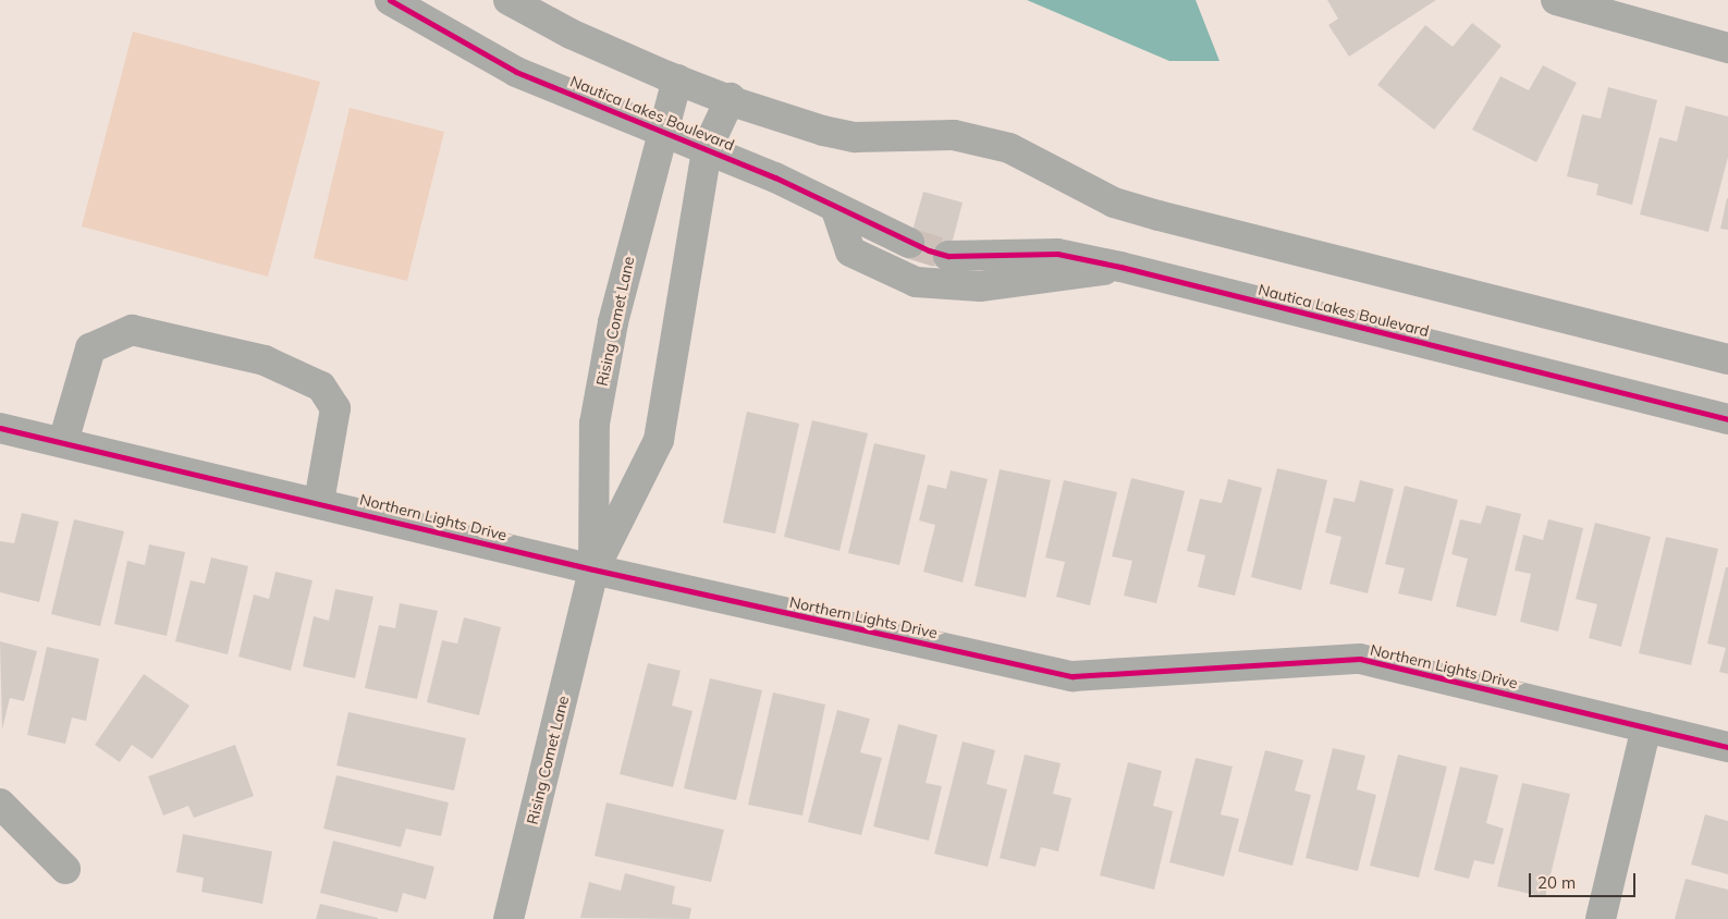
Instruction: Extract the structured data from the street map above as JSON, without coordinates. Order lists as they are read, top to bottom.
{
  "streets": {
    "street": ["Nautica Lakes Boulevard", "Rising Comet Lane", "Northern Lights Drive"]
  },
  "crossings": [
    ["Nautica Lakes Boulevard", "Rising Comet Lane"],
    ["Rising Comet Lane", "Northern Lights Drive"]
  ],
  "scale_bar": "20 m"
}
